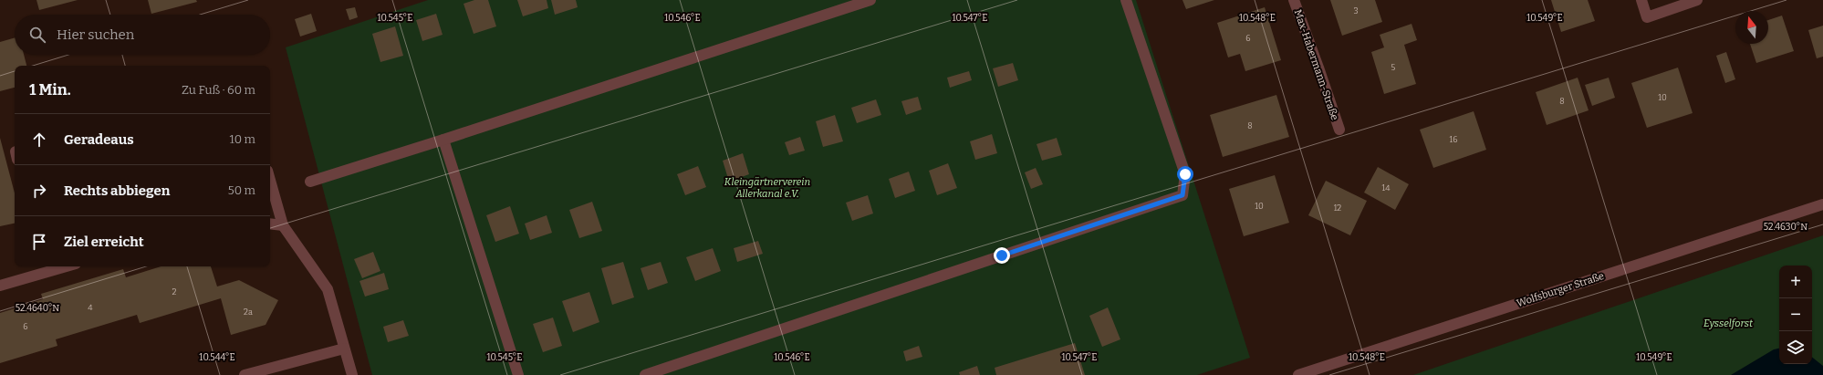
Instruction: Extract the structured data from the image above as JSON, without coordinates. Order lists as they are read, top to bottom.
{
  "streets": {
    "street": ["Max-Habermann-Straße", "Wolfsburger Straße"]
  },
  "parks": ["Kleingärtnerverein Allerkanal e.V.", "Eysselforst"],
  "house_numbers": [
    "3",
    "6",
    "5",
    "10",
    "8",
    "8",
    "16",
    "14",
    "10",
    "12",
    "2",
    "4",
    "2a",
    "6"
  ],
  "north": "top",
  "page": {
    "search": "Hier suchen",
    "heading": ["1 Min.", "Zu Fuß · 60 m"],
    "list": [
      ["Geradeaus", "10 m"],
      ["Rechts abbiegen", "50 m"],
      "Ziel erreicht"
    ],
    "map_buttons": ["+", "−"]
  },
  "coordinates": [
    "10.545°E",
    "10.546°E",
    "10.547°E",
    "10.548°E",
    "10.549°E",
    "52.4630°N",
    "52.4640°N",
    "10.544°E"
  ]
}
